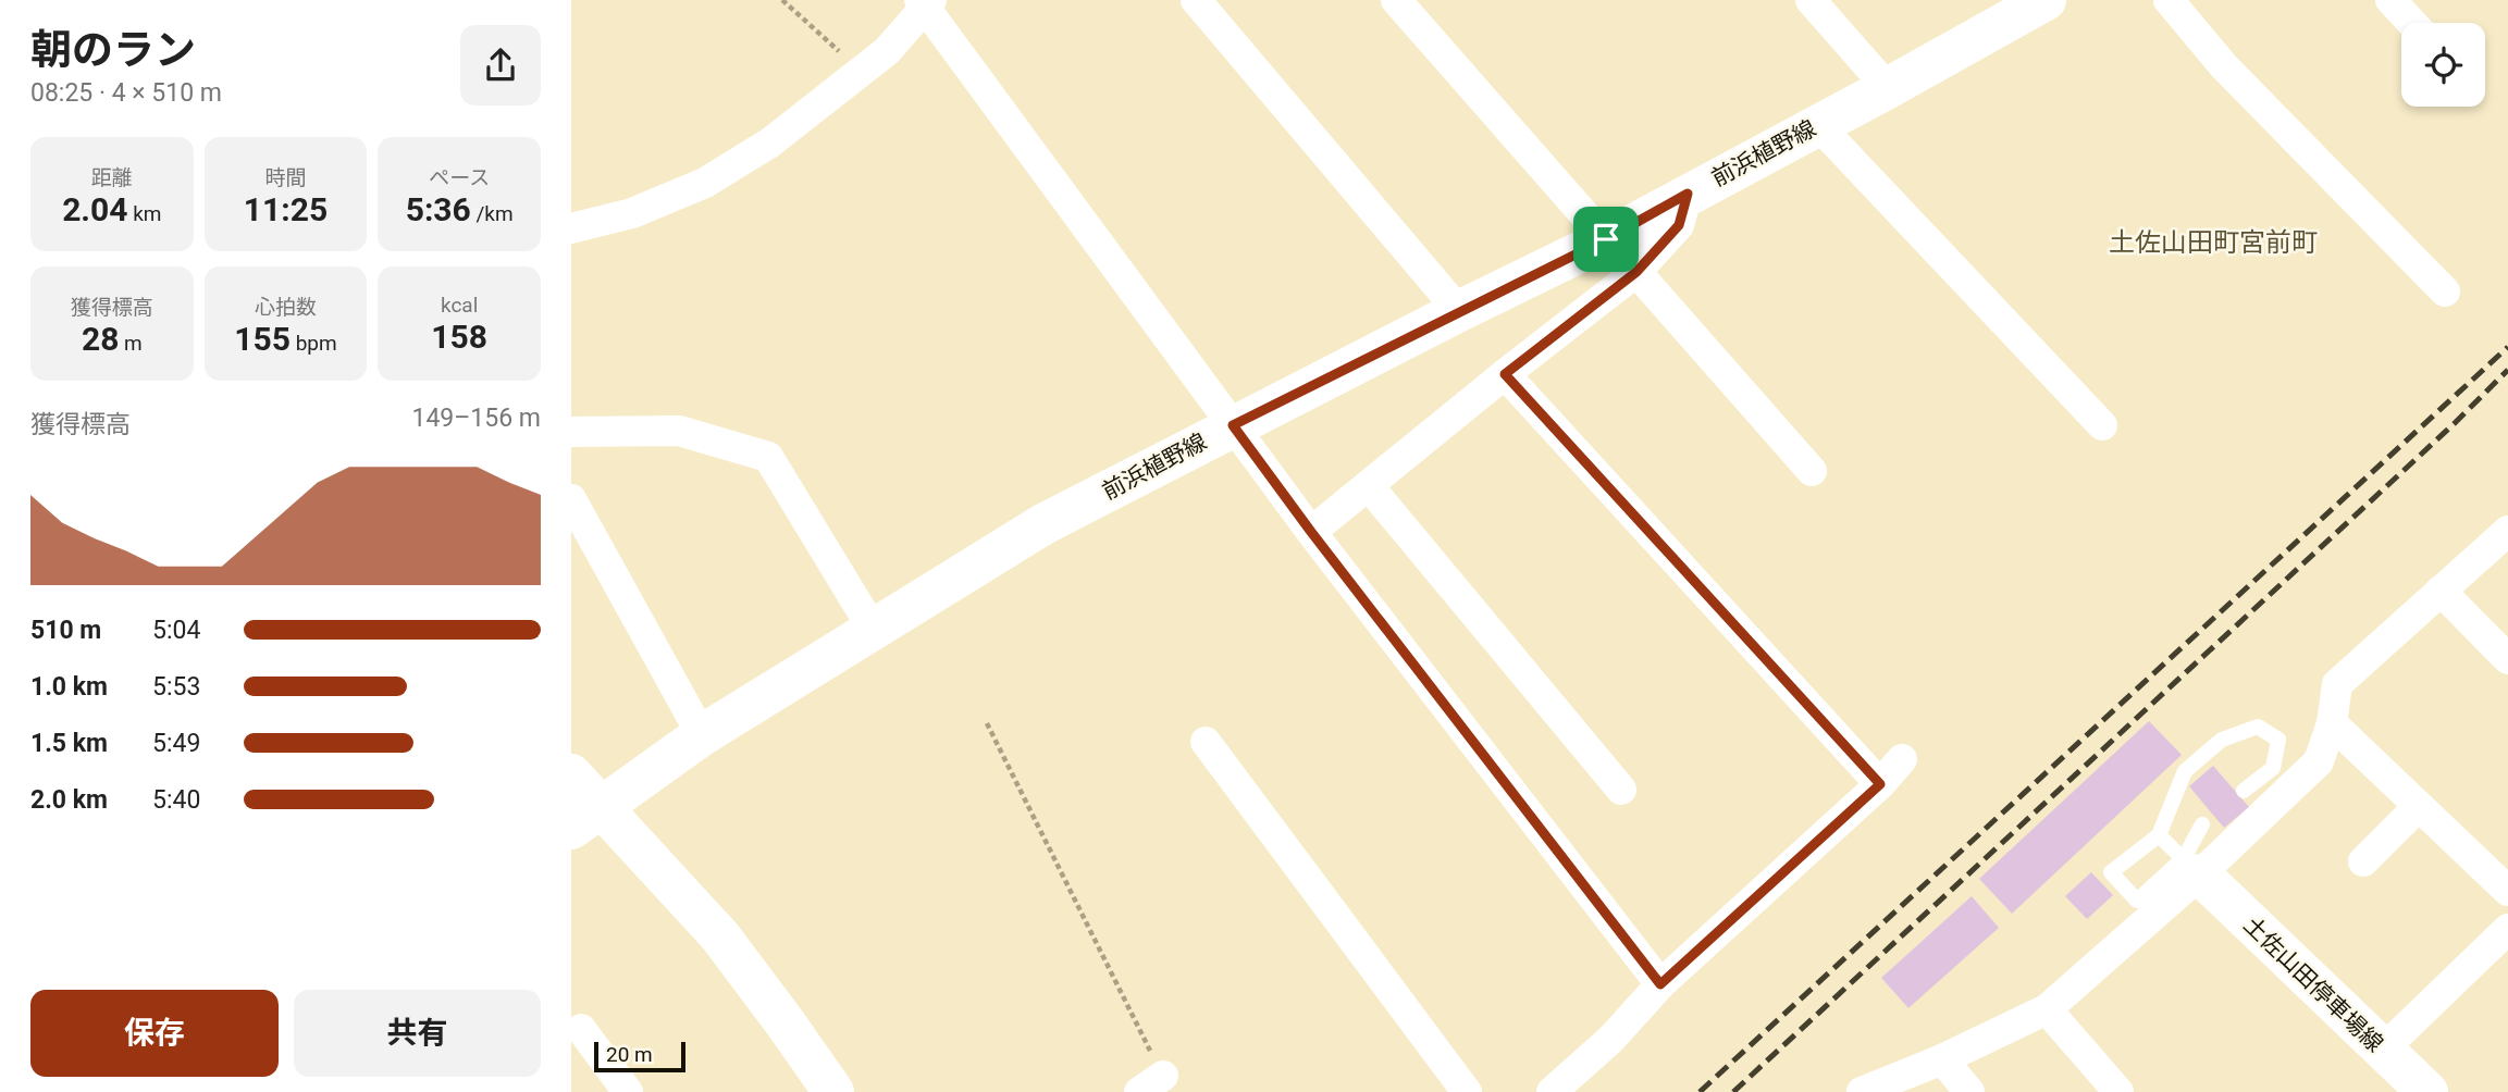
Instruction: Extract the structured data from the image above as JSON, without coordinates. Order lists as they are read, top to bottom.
{
  "streets": {
    "main road": ["前浜植野線", "土佐山田停車場線"]
  },
  "districts": ["土佐山田町宮前町"],
  "scale_bar": "20 m",
  "page": {
    "heading": ["朝のラン", "08:25 · 4 × 510 m"],
    "stats": [
      ["距離", "2.04 km"],
      ["時間", "11:25"],
      ["ペース", "5:36 /km"],
      ["獲得標高", "28 m"],
      ["心拍数", "155 bpm"],
      ["kcal", "158"]
    ],
    "chart": ["獲得標高", "149–156 m"],
    "list": [
      {
        "name": "510 m",
        "note": "5:04"
      },
      {
        "name": "1.0 km",
        "note": "5:53"
      },
      {
        "name": "1.5 km",
        "note": "5:49"
      },
      {
        "name": "2.0 km",
        "note": "5:40"
      }
    ],
    "buttons": ["保存", "共有"],
    "scale": "20 m"
  }
}
